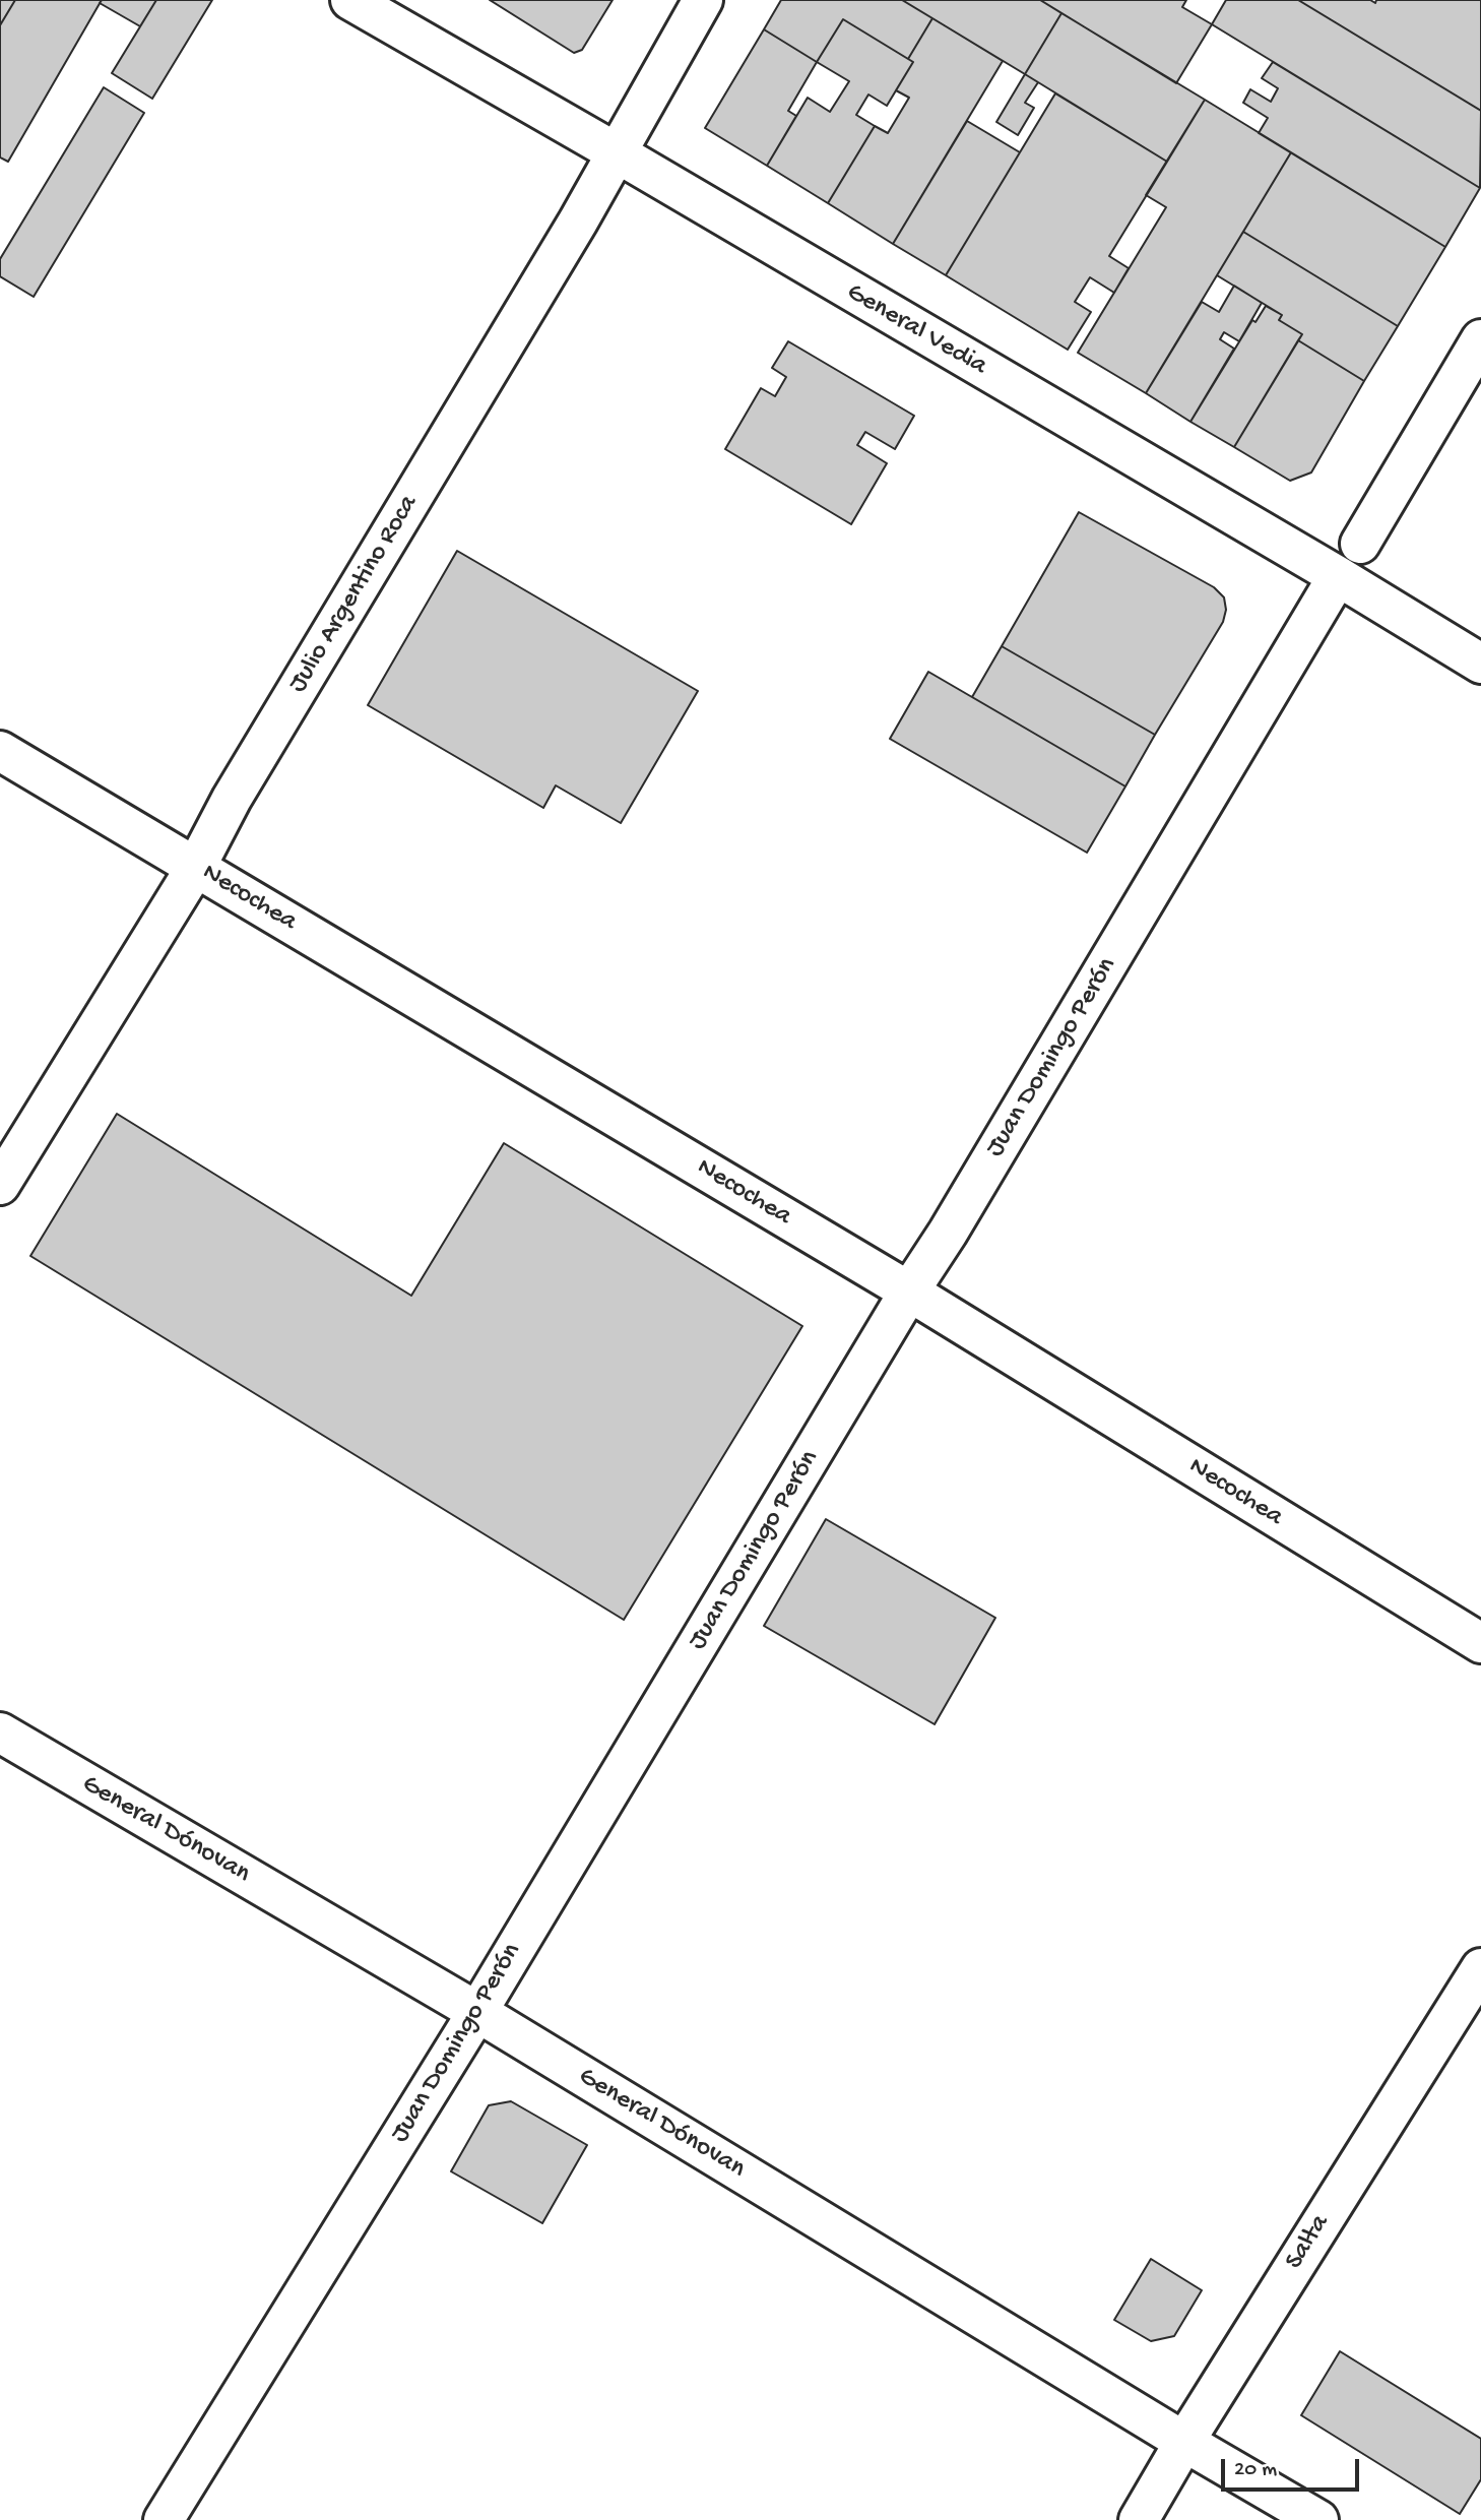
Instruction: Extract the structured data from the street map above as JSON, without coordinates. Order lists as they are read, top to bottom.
{
  "streets": {
    "street": [
      "General Vedia",
      "Julio Argentino Roca",
      "Necochea",
      "Juan Domingo Perón",
      "General Dónovan",
      "Salta"
    ]
  },
  "crossings": [
    ["General Vedia", "Julio Argentino Roca"],
    ["General Vedia", "Juan Domingo Perón"],
    ["Julio Argentino Roca", "Necochea"],
    ["Necochea", "Juan Domingo Perón"],
    ["Juan Domingo Perón", "General Dónovan"],
    ["General Dónovan", "Salta"]
  ],
  "scale_bar": "20 m"
}
